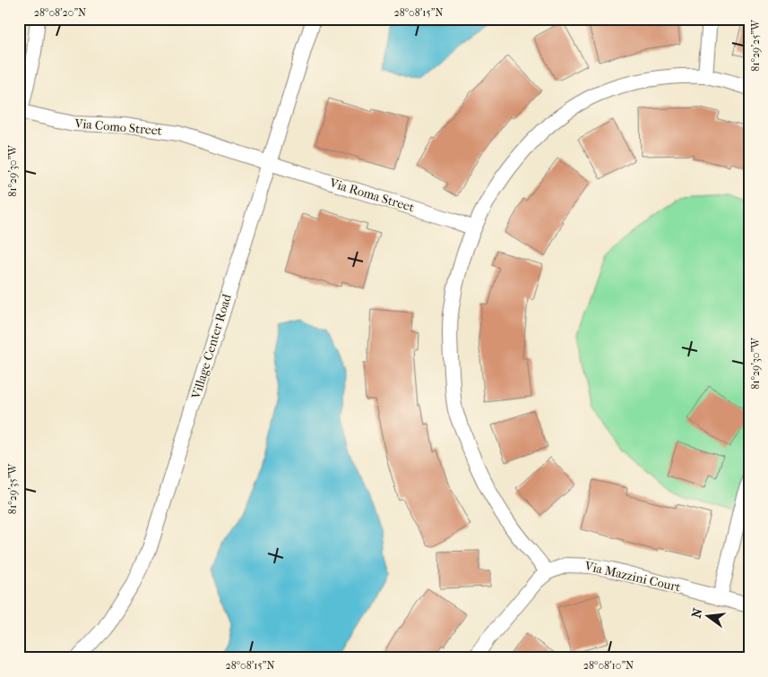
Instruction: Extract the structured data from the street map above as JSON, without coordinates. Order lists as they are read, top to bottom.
{
  "streets": {
    "street": [
      "Via Como Street",
      "Via Roma Street",
      "Village Center Road",
      "Via Mazzini Court"
    ]
  },
  "crossings": [
    ["Via Como Street", "Via Roma Street"],
    ["Via Como Street", "Village Center Road"],
    ["Via Roma Street", "Village Center Road"]
  ],
  "north": "left",
  "coordinates": [
    "28°08'20\"N",
    "28°08'15\"N",
    "81°29'25\"W",
    "81°29'30\"W",
    "81°29'35\"W",
    "28°08'10\"N"
  ]
}
